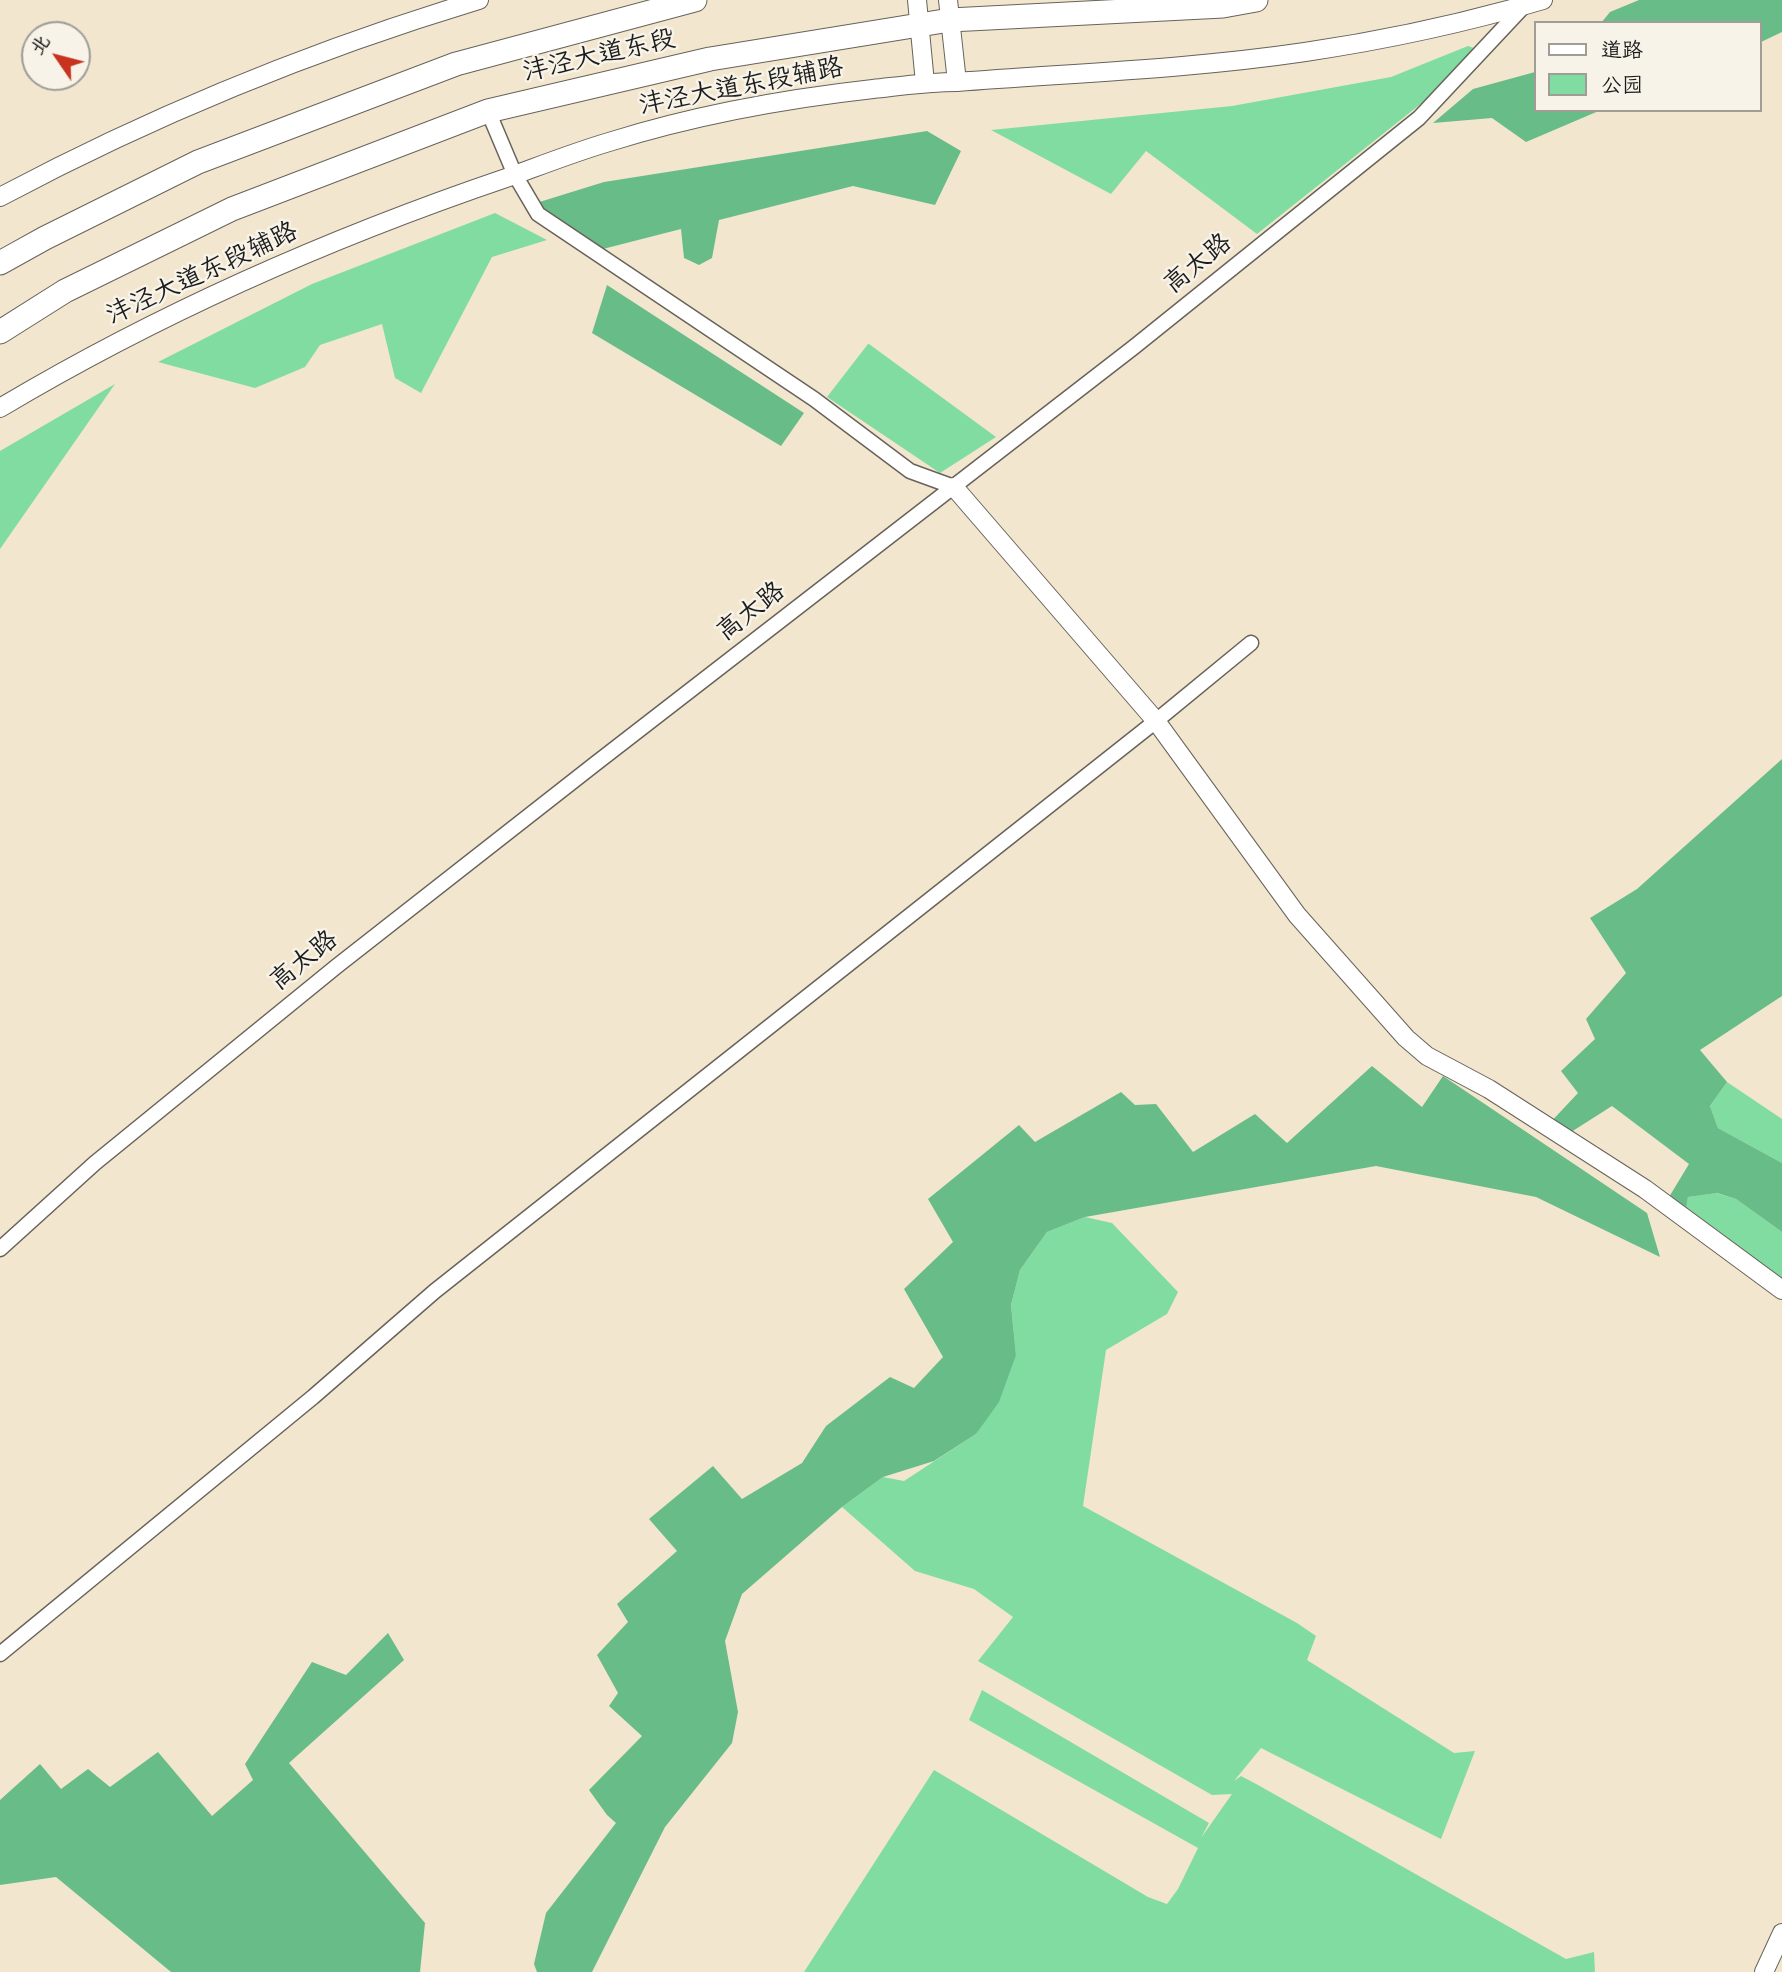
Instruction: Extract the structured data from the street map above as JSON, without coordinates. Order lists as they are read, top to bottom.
{
  "streets": {
    "main road": ["沣泾大道东段"],
    "street": ["沣泾大道东段辅路", "高太路"]
  },
  "crossings": [
    ["沣泾大道东段辅路", "高太路"]
  ],
  "legend": ["道路", "公园"],
  "north": "top left"
}
